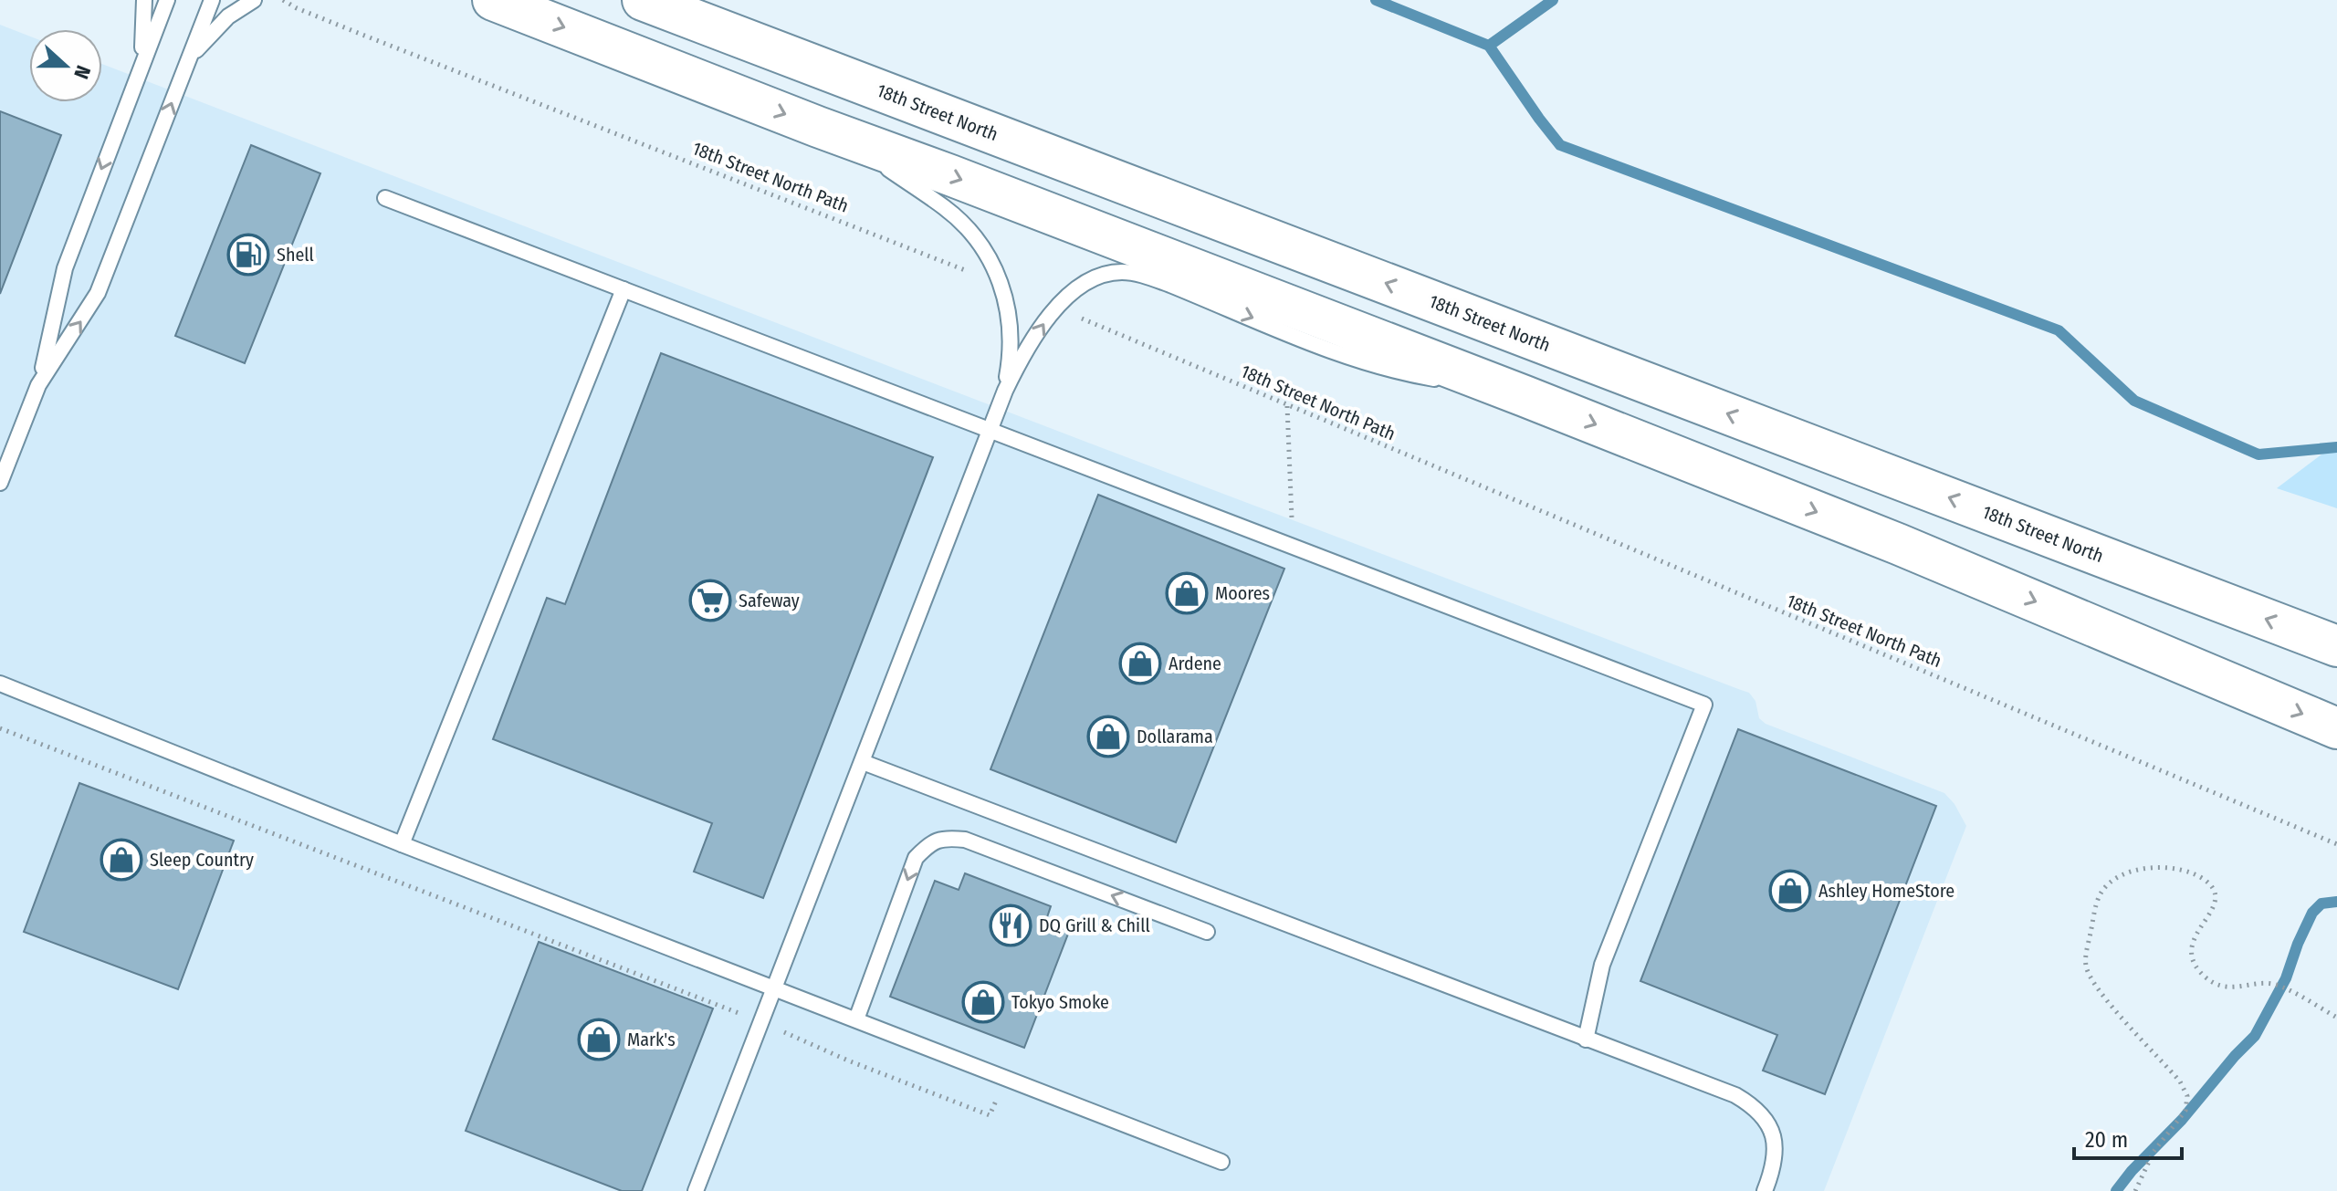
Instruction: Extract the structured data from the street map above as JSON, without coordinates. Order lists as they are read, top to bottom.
{
  "streets": {
    "main road": ["18th Street North"],
    "path": ["18th Street North Path"]
  },
  "places": {
    "fuel station": ["Shell"],
    "shop": [
      "Moores",
      "Ardene",
      "Dollarama",
      "Sleep Country",
      "Ashley HomeStore",
      "Tokyo Smoke",
      "Mark's"
    ],
    "supermarket": ["Safeway"],
    "restaurant": ["DQ Grill & Chill"]
  },
  "scale_bar": "20 m",
  "north": "right"
}
